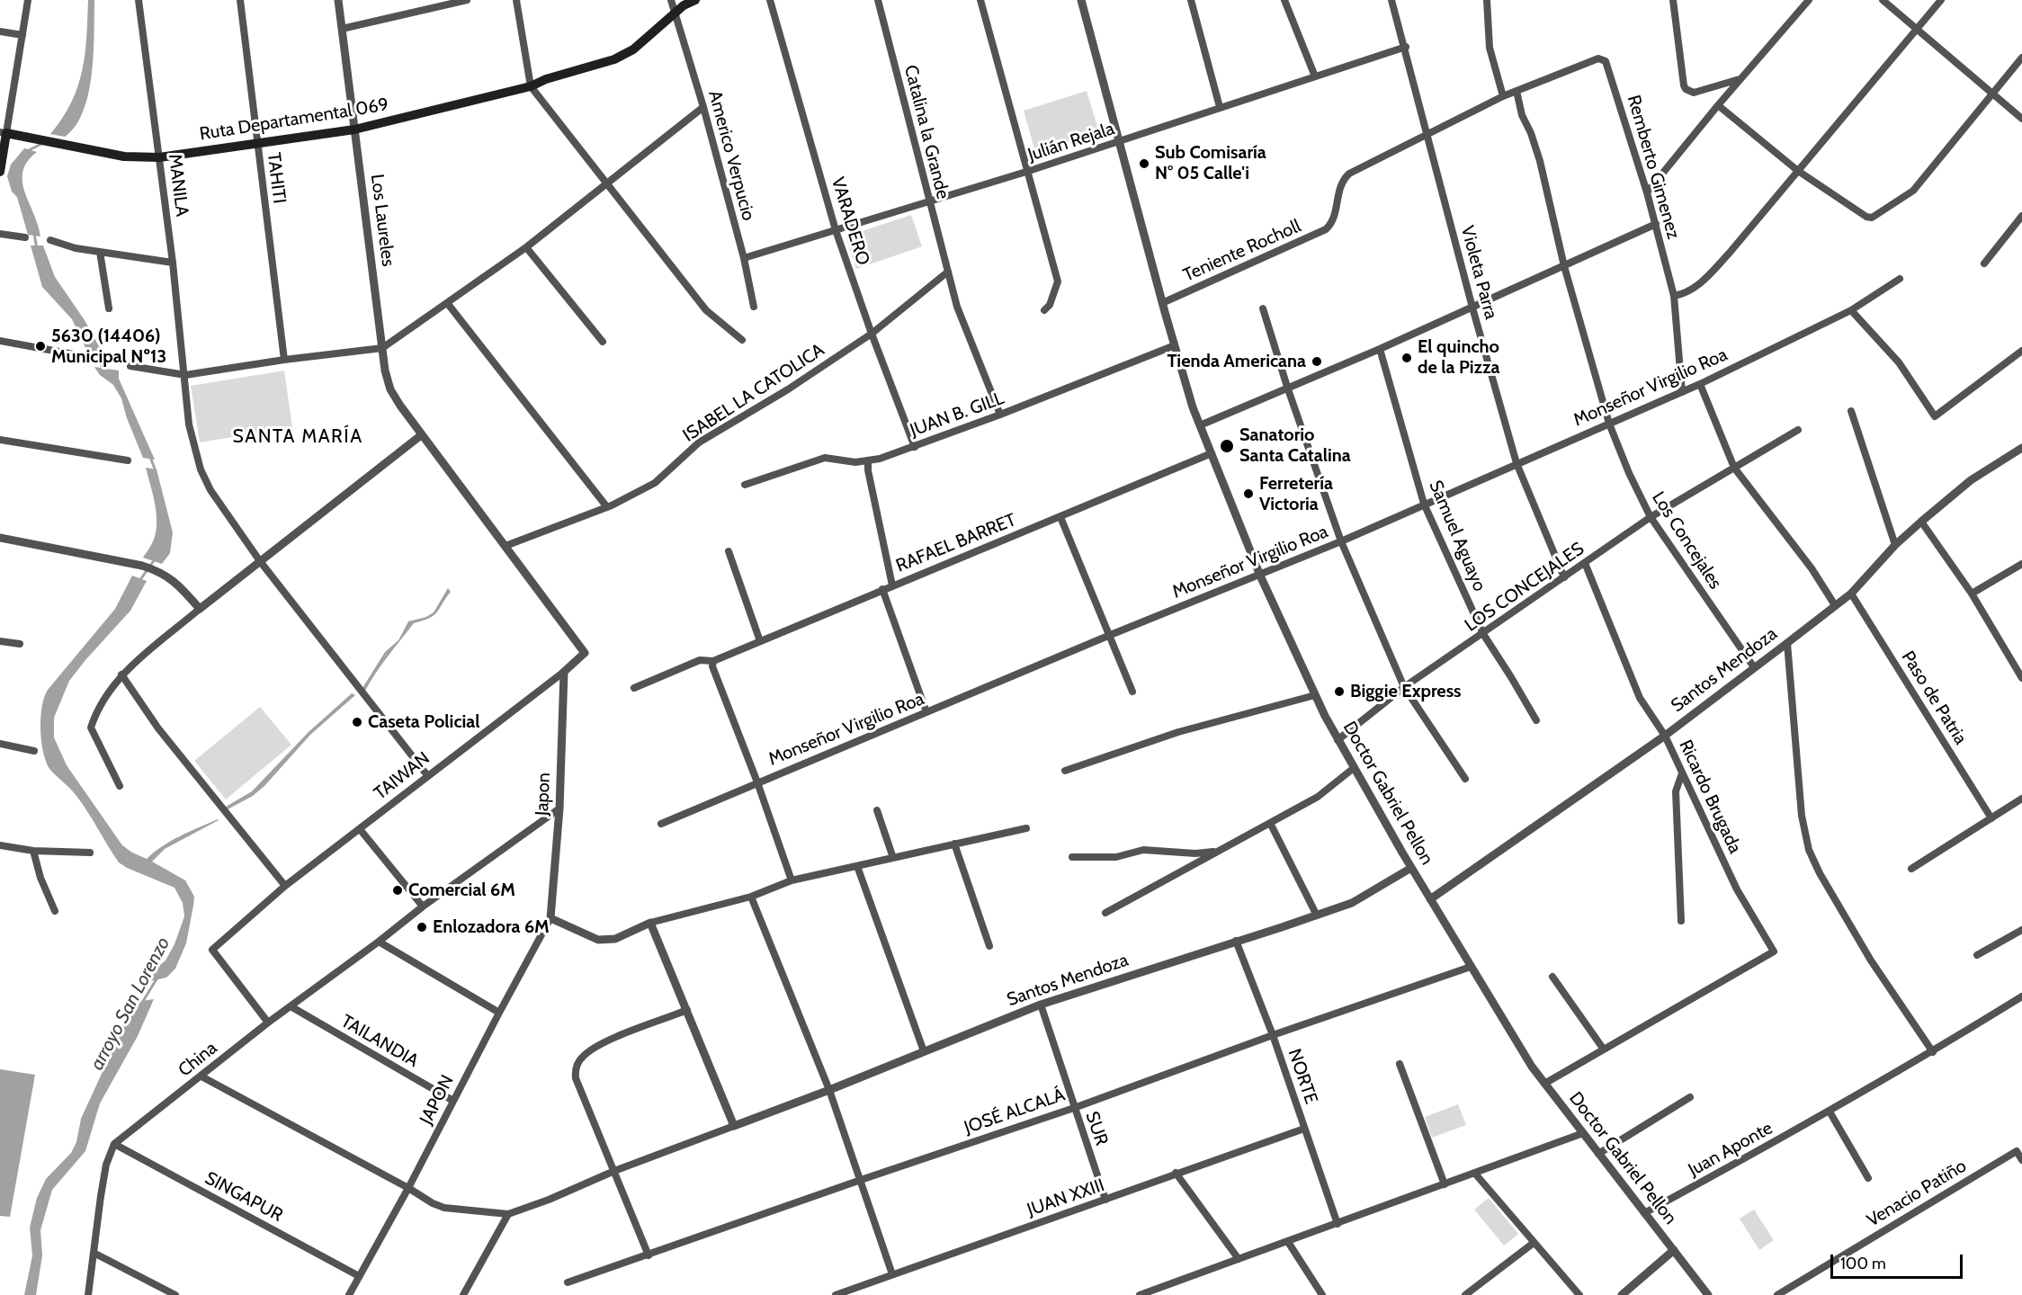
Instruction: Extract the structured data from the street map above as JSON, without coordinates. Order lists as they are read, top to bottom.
{
  "streets": {
    "main road": ["Ruta Departamental 069"],
    "street": [
      "Catalina la Grande",
      "Julián Rejala",
      "Americo Verpucio",
      "Remberto Gimenez",
      "TAHITI",
      "MANILA",
      "Los Laureles",
      "VARADERO",
      "Teniente Rocholl",
      "Violeta Parra",
      "Monseñor Virgilio Roa",
      "ISABEL LA CATOLICA",
      "JUAN B. GILL",
      "Samuel Aguayo",
      "Los Concejales",
      "RAFAEL BARRET",
      "LOS CONCEJALES",
      "Santos Mendoza",
      "Paso de Patria",
      "TAIWAN",
      "Doctor Gabriel Pellon",
      "Japon",
      "Ricardo Brugada",
      "TAILANDIA",
      "China",
      "NORTE",
      "JAPON",
      "JOSÉ ALCALÁ",
      "SUR",
      "Juan Aponte",
      "Venacio Patiño",
      "SINGAPUR",
      "JUAN XXIII"
    ]
  },
  "crossings": [
    ["Ruta Departamental 069", "Americo Verpucio"],
    ["Ruta Departamental 069", "TAHITI"],
    ["Ruta Departamental 069", "MANILA"],
    ["Ruta Departamental 069", "Los Laureles"],
    ["Catalina la Grande", "Julián Rejala"],
    ["Catalina la Grande", "ISABEL LA CATOLICA"],
    ["Catalina la Grande", "JUAN B. GILL"],
    ["Julián Rejala", "Americo Verpucio"],
    ["Julián Rejala", "VARADERO"],
    ["Julián Rejala", "Violeta Parra"],
    ["Julián Rejala", "Doctor Gabriel Pellon"],
    ["Remberto Gimenez", "Teniente Rocholl"],
    ["Remberto Gimenez", "Violeta Parra"],
    ["Remberto Gimenez", "Monseñor Virgilio Roa"],
    ["Remberto Gimenez", "Los Concejales"],
    ["MANILA", "TAIWAN"],
    ["Los Laureles", "ISABEL LA CATOLICA"],
    ["Los Laureles", "TAIWAN"],
    ["Los Laureles", "Japon"],
    ["VARADERO", "ISABEL LA CATOLICA"],
    ["VARADERO", "JUAN B. GILL"],
    ["Teniente Rocholl", "Doctor Gabriel Pellon"],
    ["Violeta Parra", "Monseñor Virgilio Roa"],
    ["Violeta Parra", "LOS CONCEJALES"],
    ["Monseñor Virgilio Roa", "Samuel Aguayo"],
    ["Monseñor Virgilio Roa", "Los Concejales"],
    ["Monseñor Virgilio Roa", "Doctor Gabriel Pellon"],
    ["JUAN B. GILL", "Doctor Gabriel Pellon"],
    ["Samuel Aguayo", "LOS CONCEJALES"],
    ["Los Concejales", "LOS CONCEJALES"],
    ["Los Concejales", "Santos Mendoza"],
    ["RAFAEL BARRET", "Doctor Gabriel Pellon"],
    ["LOS CONCEJALES", "Doctor Gabriel Pellon"],
    ["LOS CONCEJALES", "Ricardo Brugada"],
    ["Santos Mendoza", "Paso de Patria"],
    ["Santos Mendoza", "Doctor Gabriel Pellon"],
    ["Santos Mendoza", "Ricardo Brugada"],
    ["Santos Mendoza", "NORTE"],
    ["Santos Mendoza", "SUR"],
    ["TAIWAN", "Japon"],
    ["TAIWAN", "China"],
    ["Doctor Gabriel Pellon", "JOSÉ ALCALÁ"],
    ["Doctor Gabriel Pellon", "Juan Aponte"],
    ["Japon", "China"],
    ["Japon", "JAPON"],
    ["TAILANDIA", "China"],
    ["TAILANDIA", "JAPON"],
    ["China", "SINGAPUR"],
    ["NORTE", "JOSÉ ALCALÁ"],
    ["NORTE", "JUAN XXIII"],
    ["JAPON", "SINGAPUR"],
    ["JOSÉ ALCALÁ", "SUR"],
    ["SUR", "JUAN XXIII"]
  ],
  "districts": ["SANTA MARÍA"],
  "water": ["arroyo San Lorenzo"],
  "places": [
    "Sub Comisaría N° 05 Calle'i",
    "5630 (14406) Municipal Nº13",
    "El quincho de la Pizza",
    "Tienda Americana",
    "Sanatorio Santa Catalina",
    "Ferretería Victoria",
    "Biggie Express",
    "Caseta Policial",
    "Comercial 6M",
    "Enlozadora 6M"
  ],
  "scale_bar": "100 m"
}
